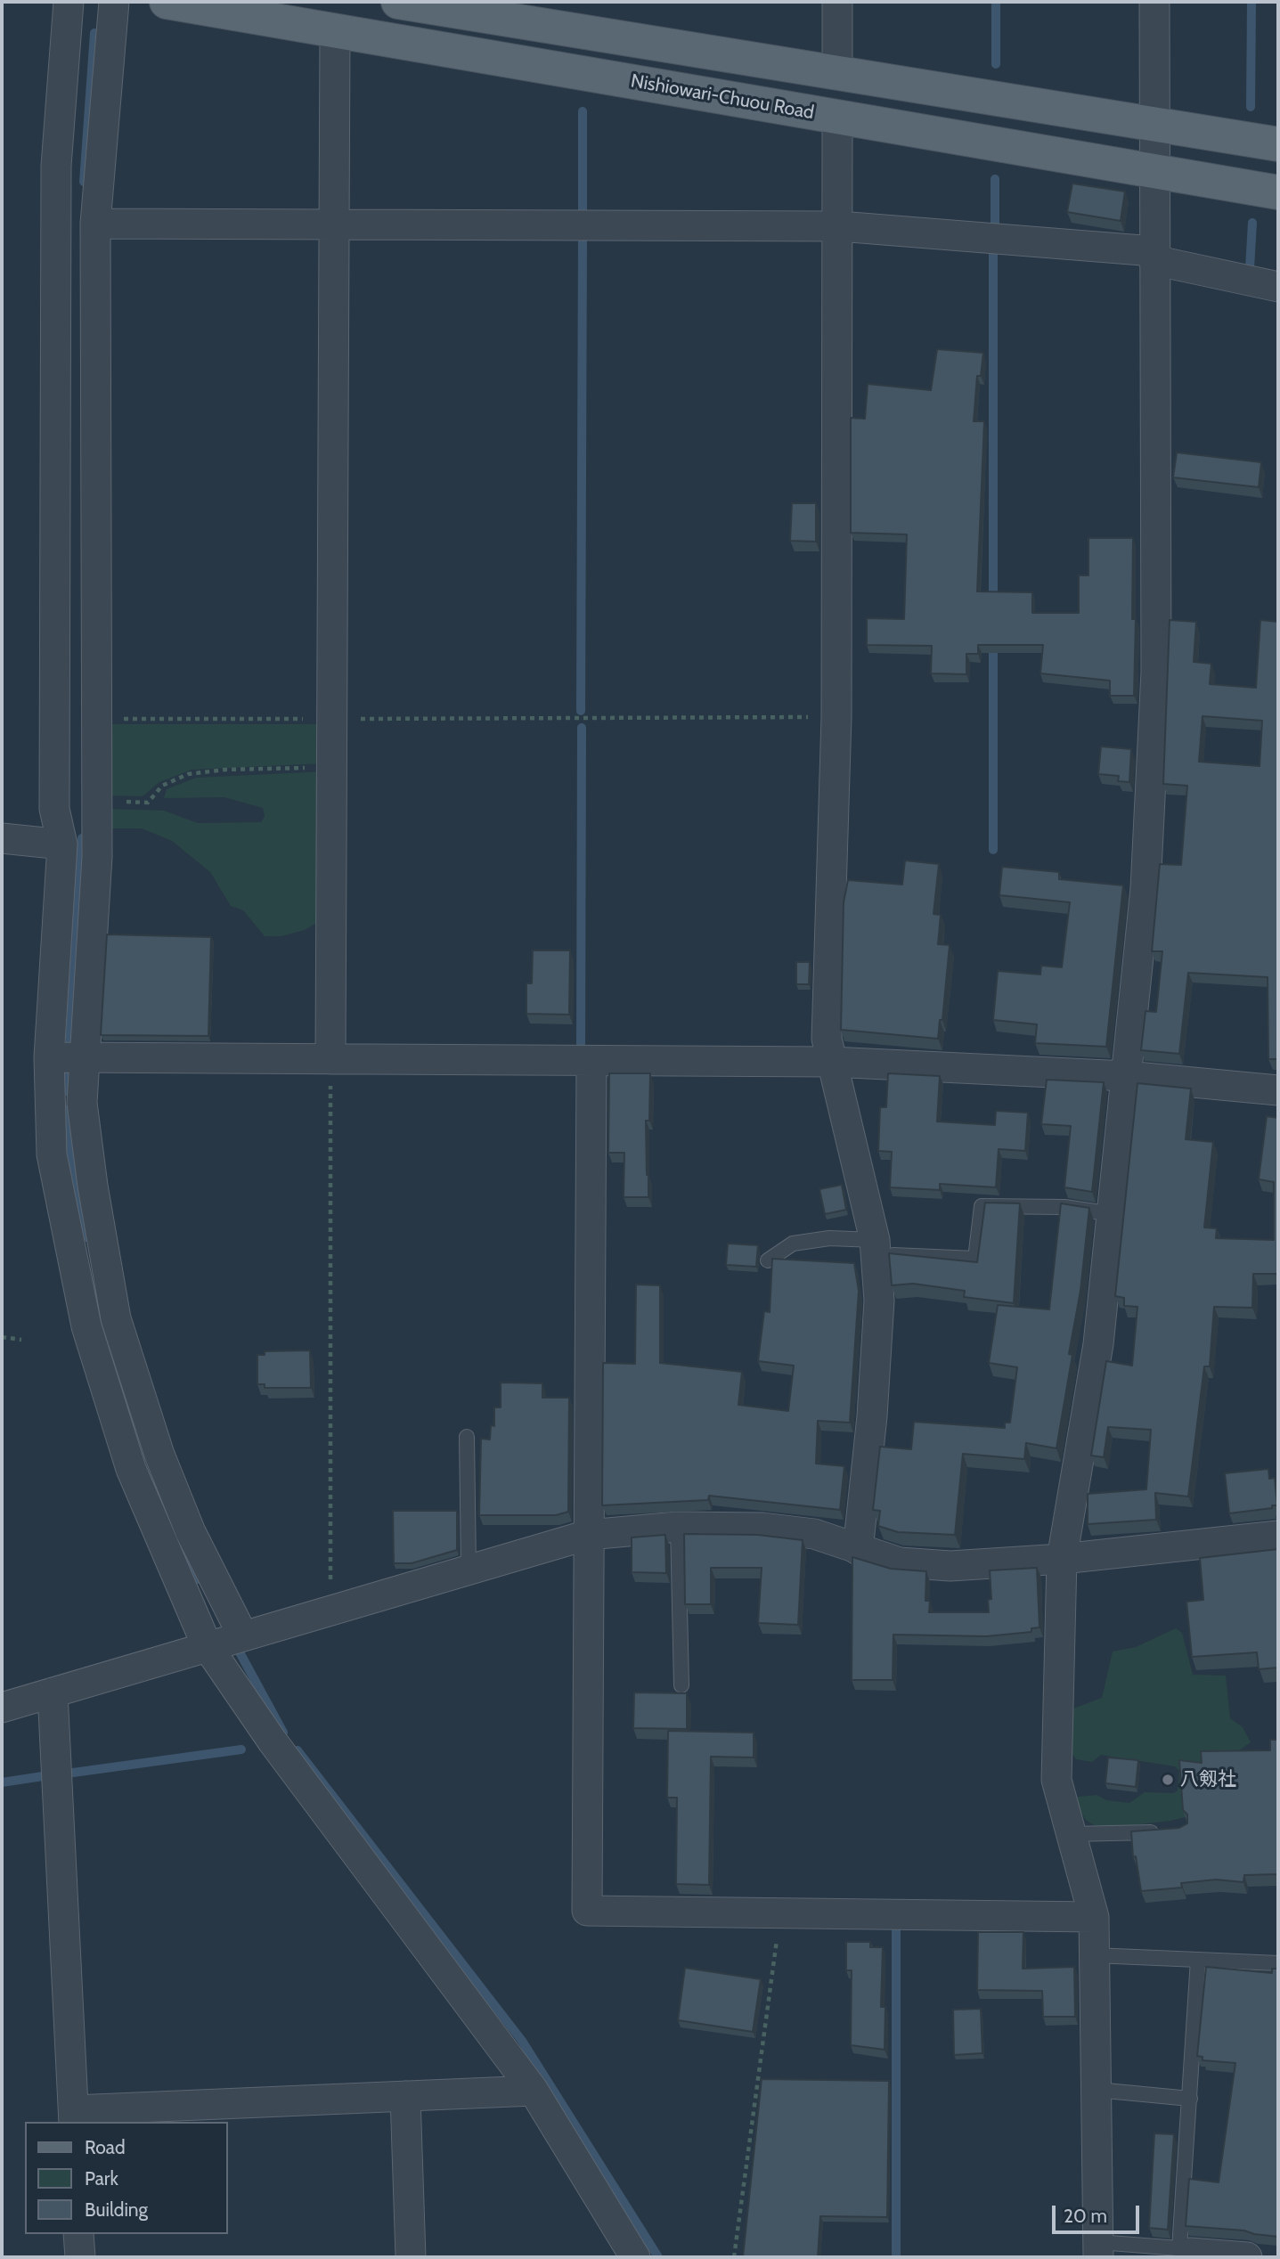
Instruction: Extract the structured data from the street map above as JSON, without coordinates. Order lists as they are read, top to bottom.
{
  "streets": {
    "main road": ["Nishiowari-Chuou Road"]
  },
  "places": ["八剱社"],
  "legend": ["Road", "Park", "Building"],
  "scale_bar": "20 m"
}
